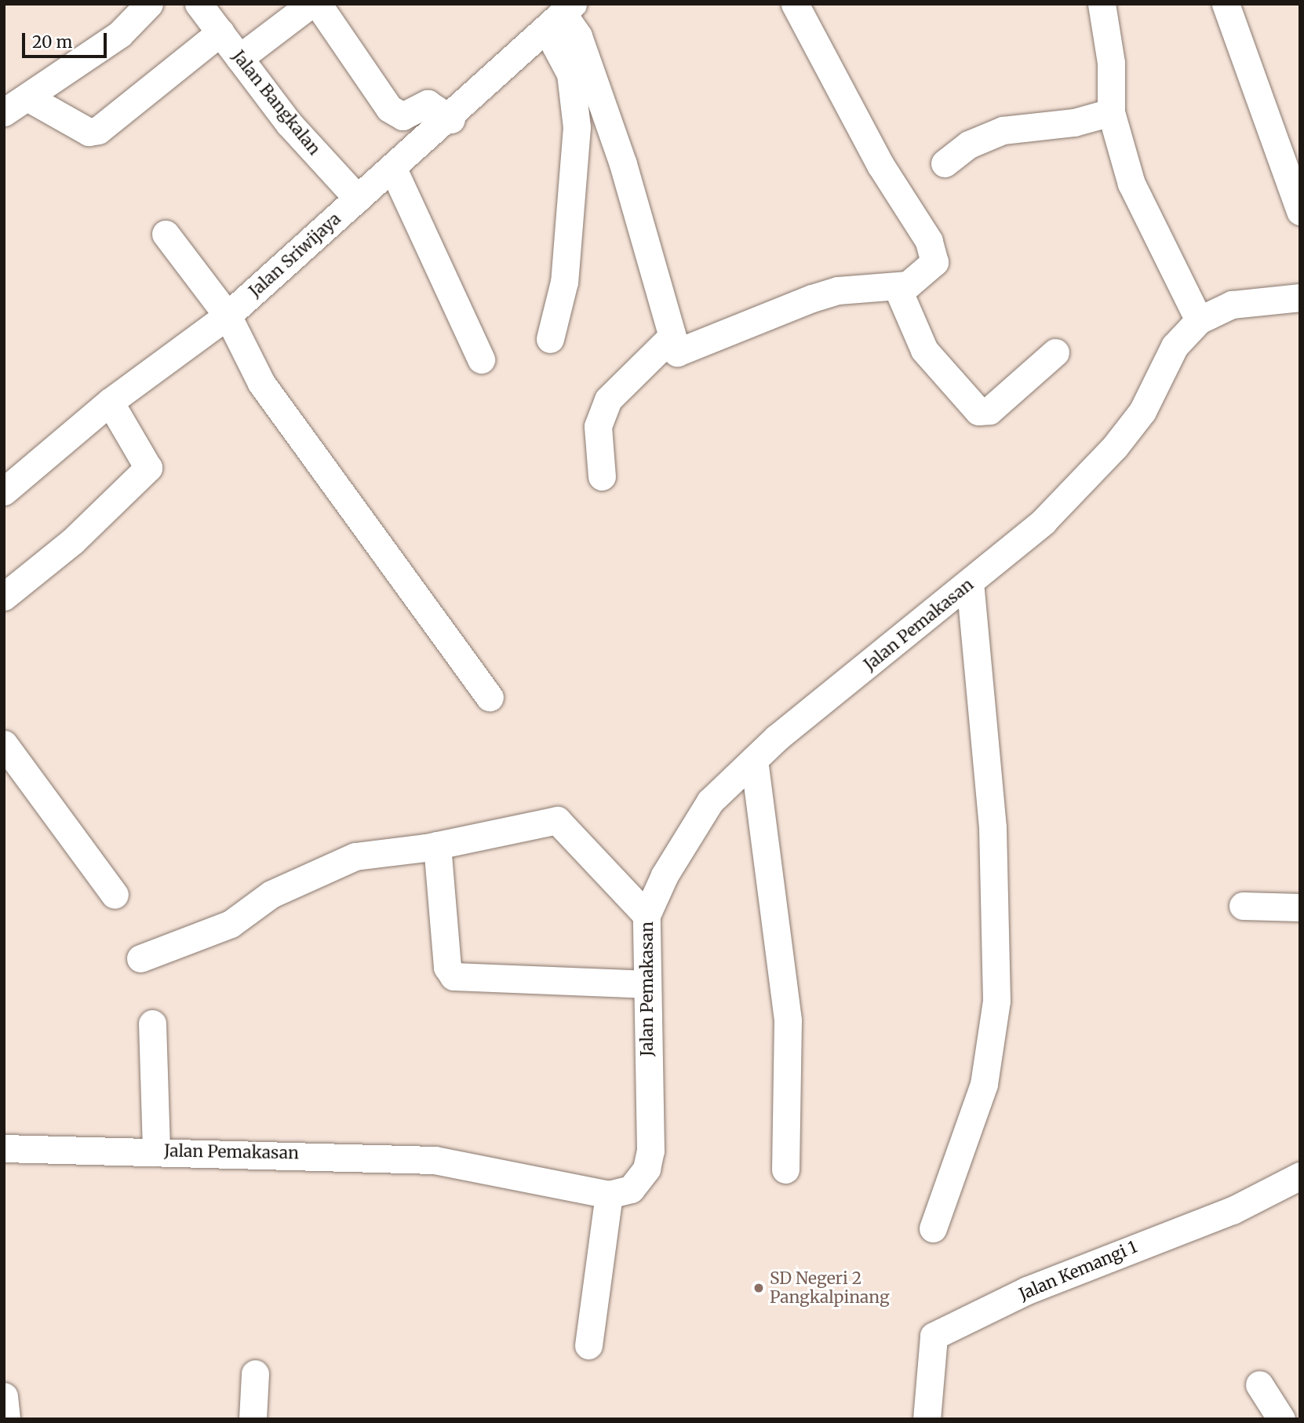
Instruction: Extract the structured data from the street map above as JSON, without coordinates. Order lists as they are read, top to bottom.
{
  "streets": {
    "street": [
      "Jalan Bangkalan",
      "Jalan Sriwijaya",
      "Jalan Pemakasan",
      "Jalan Kemangi 1"
    ]
  },
  "crossings": [
    ["Jalan Bangkalan", "Jalan Sriwijaya"]
  ],
  "places": ["SD Negeri 2 Pangkalpinang"],
  "scale_bar": "20 m"
}
